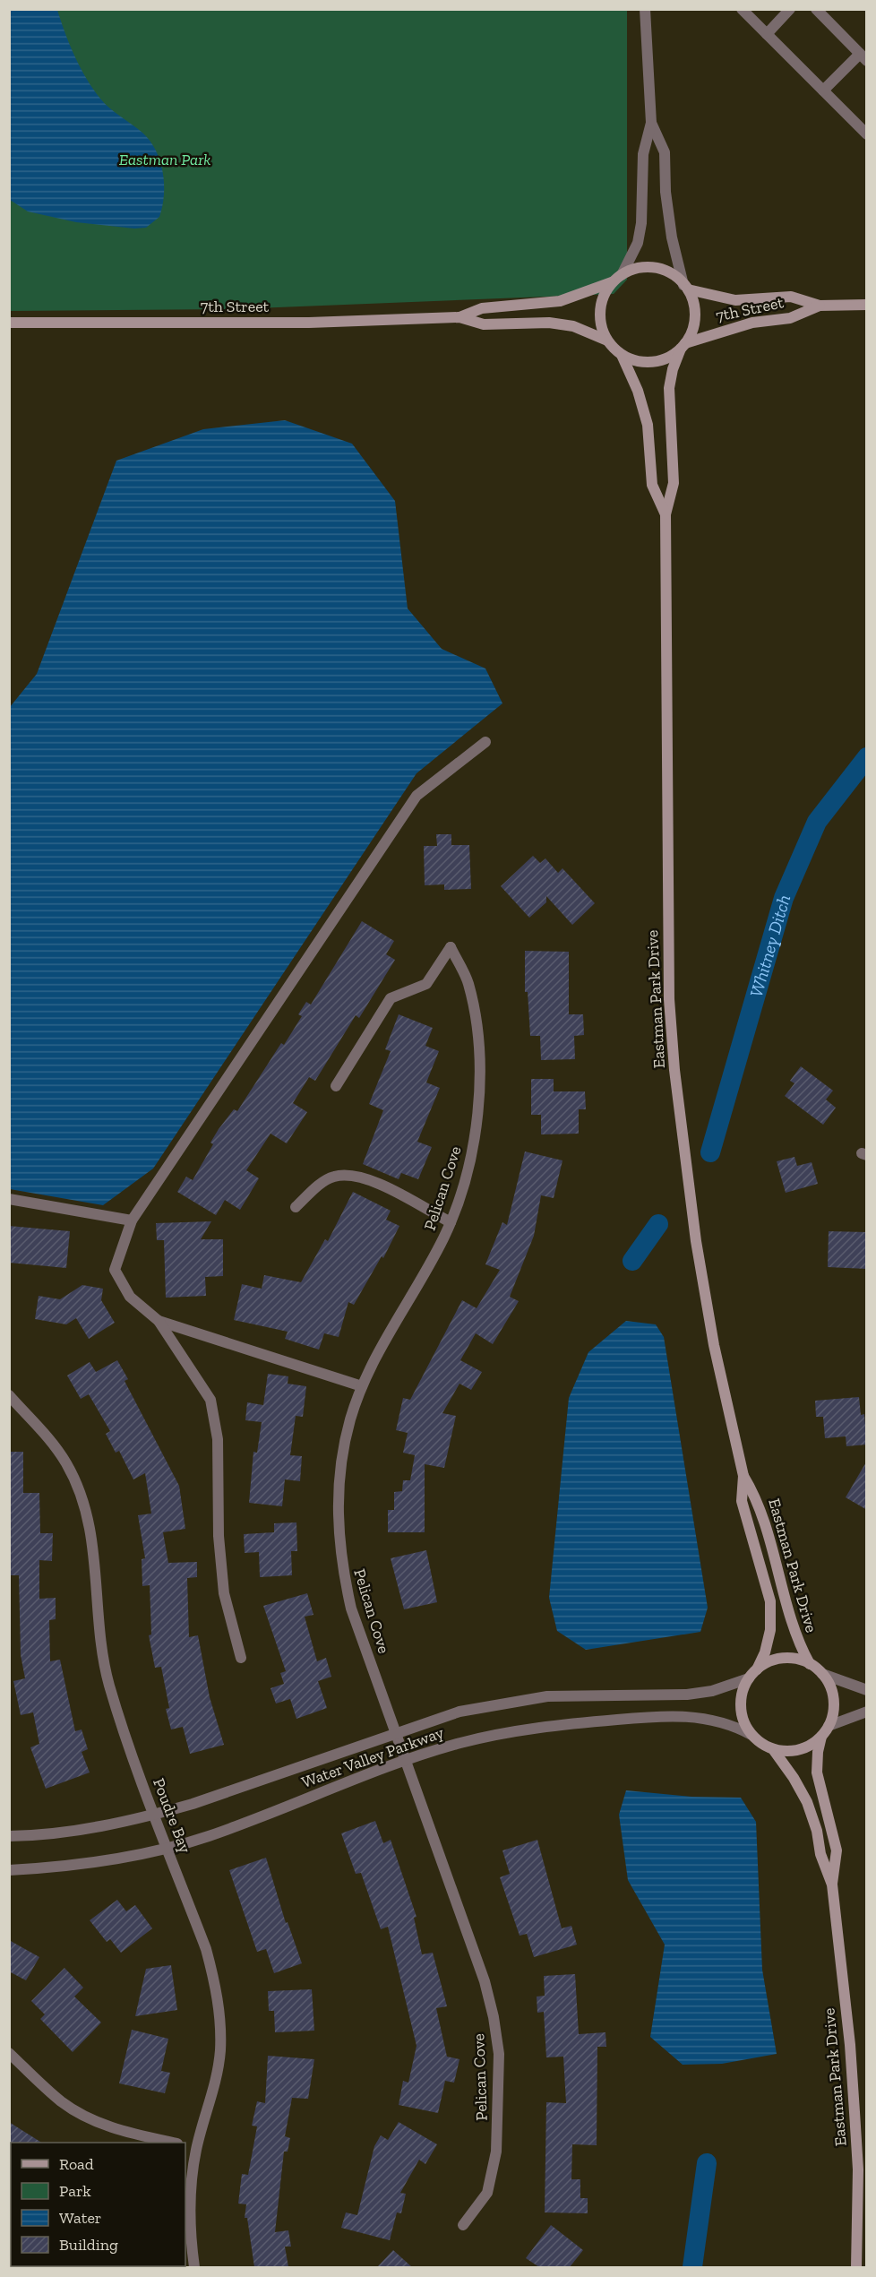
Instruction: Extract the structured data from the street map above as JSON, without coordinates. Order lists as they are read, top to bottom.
{
  "streets": {
    "street": [
      "7th Street",
      "Eastman Park Drive",
      "Pelican Cove",
      "Water Valley Parkway",
      "Poudre Bay"
    ]
  },
  "crossings": [
    ["7th Street", "Eastman Park Drive"],
    ["Eastman Park Drive", "Water Valley Parkway"],
    ["Pelican Cove", "Water Valley Parkway"],
    ["Water Valley Parkway", "Poudre Bay"]
  ],
  "water": ["Whitney Ditch"],
  "parks": ["Eastman Park"],
  "legend": [
    "Road",
    "Park",
    "Water",
    "Building"
  ]
}
